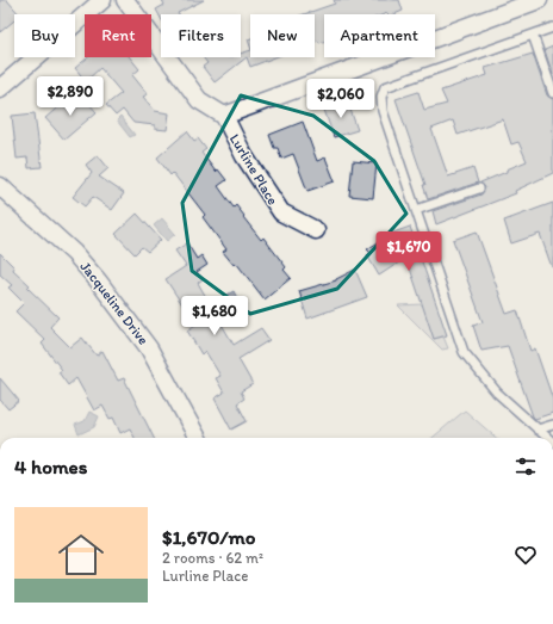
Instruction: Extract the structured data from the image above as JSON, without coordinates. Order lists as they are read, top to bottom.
{
  "streets": {
    "street": ["Lurline Place", "Jacqueline Drive"]
  },
  "page": {
    "chip": [
      "Buy",
      "Rent",
      "Filters",
      "New",
      "Apartment"
    ],
    "price": [
      "$2,890",
      "$2,060",
      "$1,670",
      "$1,680"
    ],
    "heading": "4 homes",
    "list": [
      {
        "name": "$1,670/mo",
        "note": "2 rooms · 62 m² · Lurline Place"
      }
    ]
  }
}
